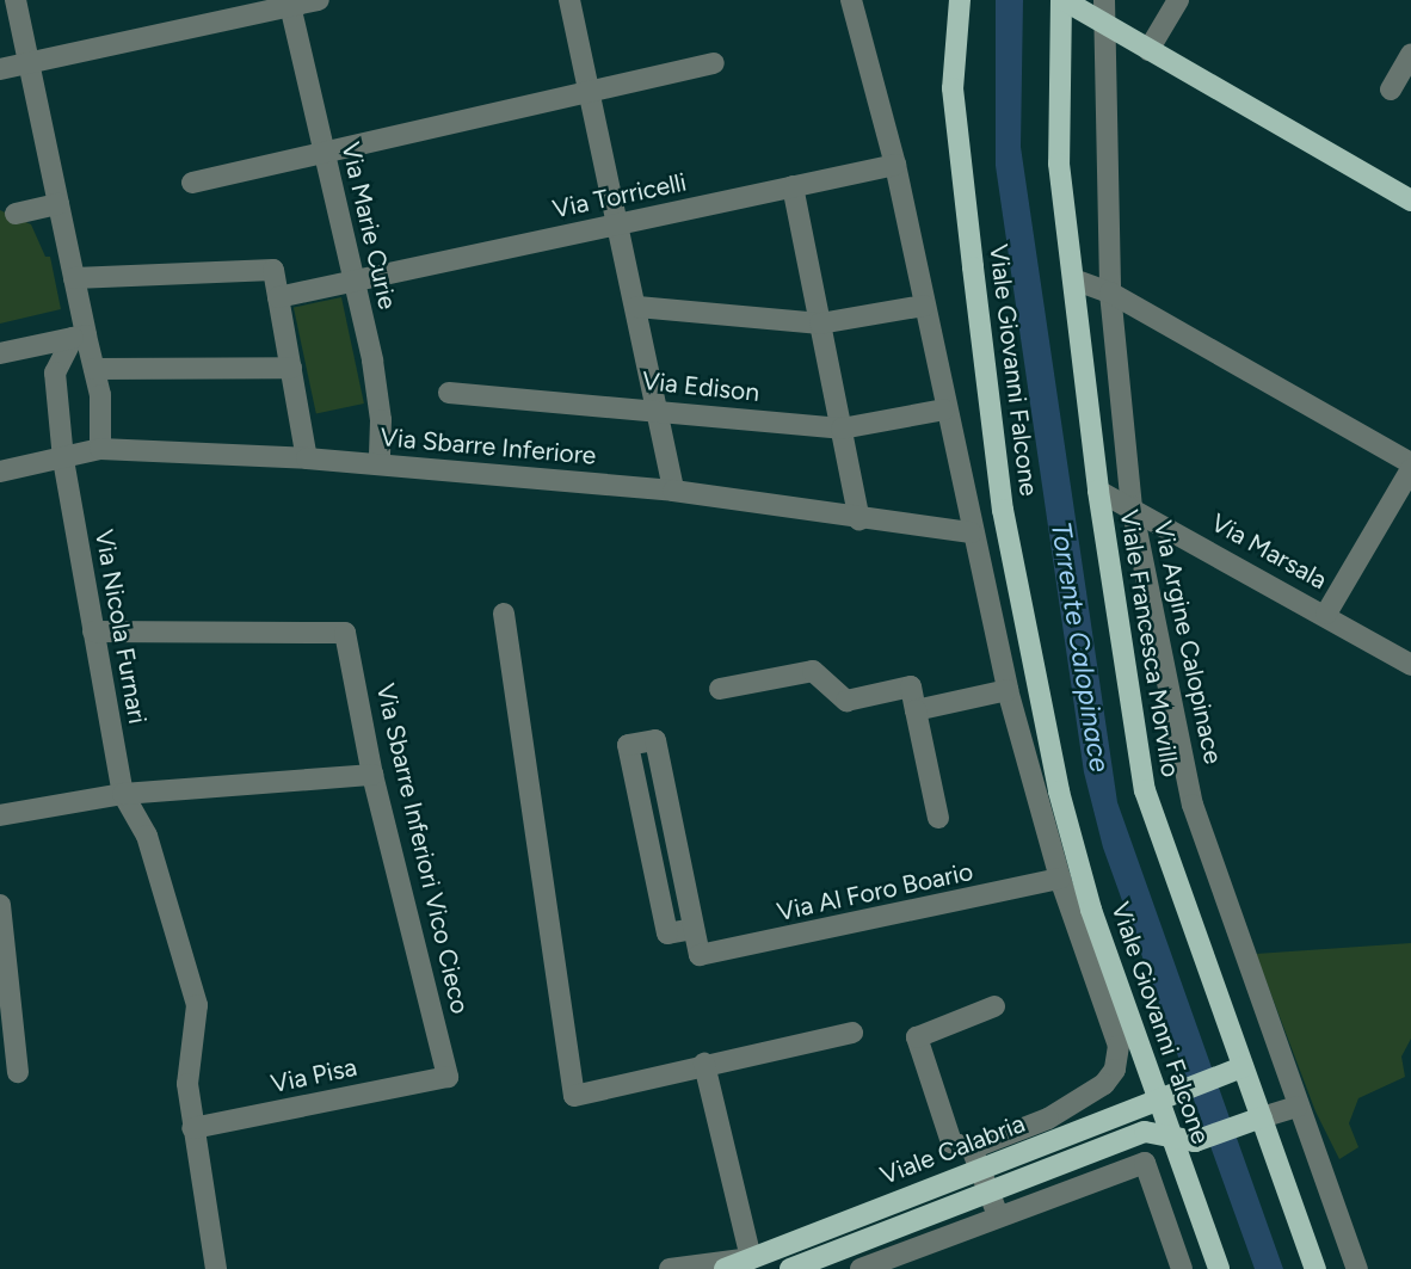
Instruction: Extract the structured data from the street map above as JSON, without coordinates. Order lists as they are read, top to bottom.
{
  "streets": {
    "main road": ["Viale Giovanni Falcone", "Viale Francesca Morvillo", "Viale Calabria"],
    "street": [
      "Via Torricelli",
      "Via Marie Curie",
      "Via Edison",
      "Via Sbarre Inferiore",
      "Via Marsala",
      "Via Nicola Furnari",
      "Via Argine Calopinace",
      "Via Sbarre Inferiori Vico Cieco",
      "Via Al Foro Boario",
      "Via Pisa"
    ]
  },
  "crossings": [
    ["Via Torricelli", "Via Marie Curie"],
    ["Via Marie Curie", "Via Sbarre Inferiore"],
    ["Viale Giovanni Falcone", "Viale Calabria"],
    ["Via Sbarre Inferiore", "Via Nicola Furnari"],
    ["Via Marsala", "Via Argine Calopinace"],
    ["Via Marsala", "Viale Francesca Morvillo"],
    ["Via Nicola Furnari", "Via Sbarre Inferiori Vico Cieco"],
    ["Via Nicola Furnari", "Via Pisa"],
    ["Viale Francesca Morvillo", "Viale Calabria"],
    ["Via Sbarre Inferiori Vico Cieco", "Via Pisa"]
  ],
  "water": ["Torrente Calopinace"]
}
